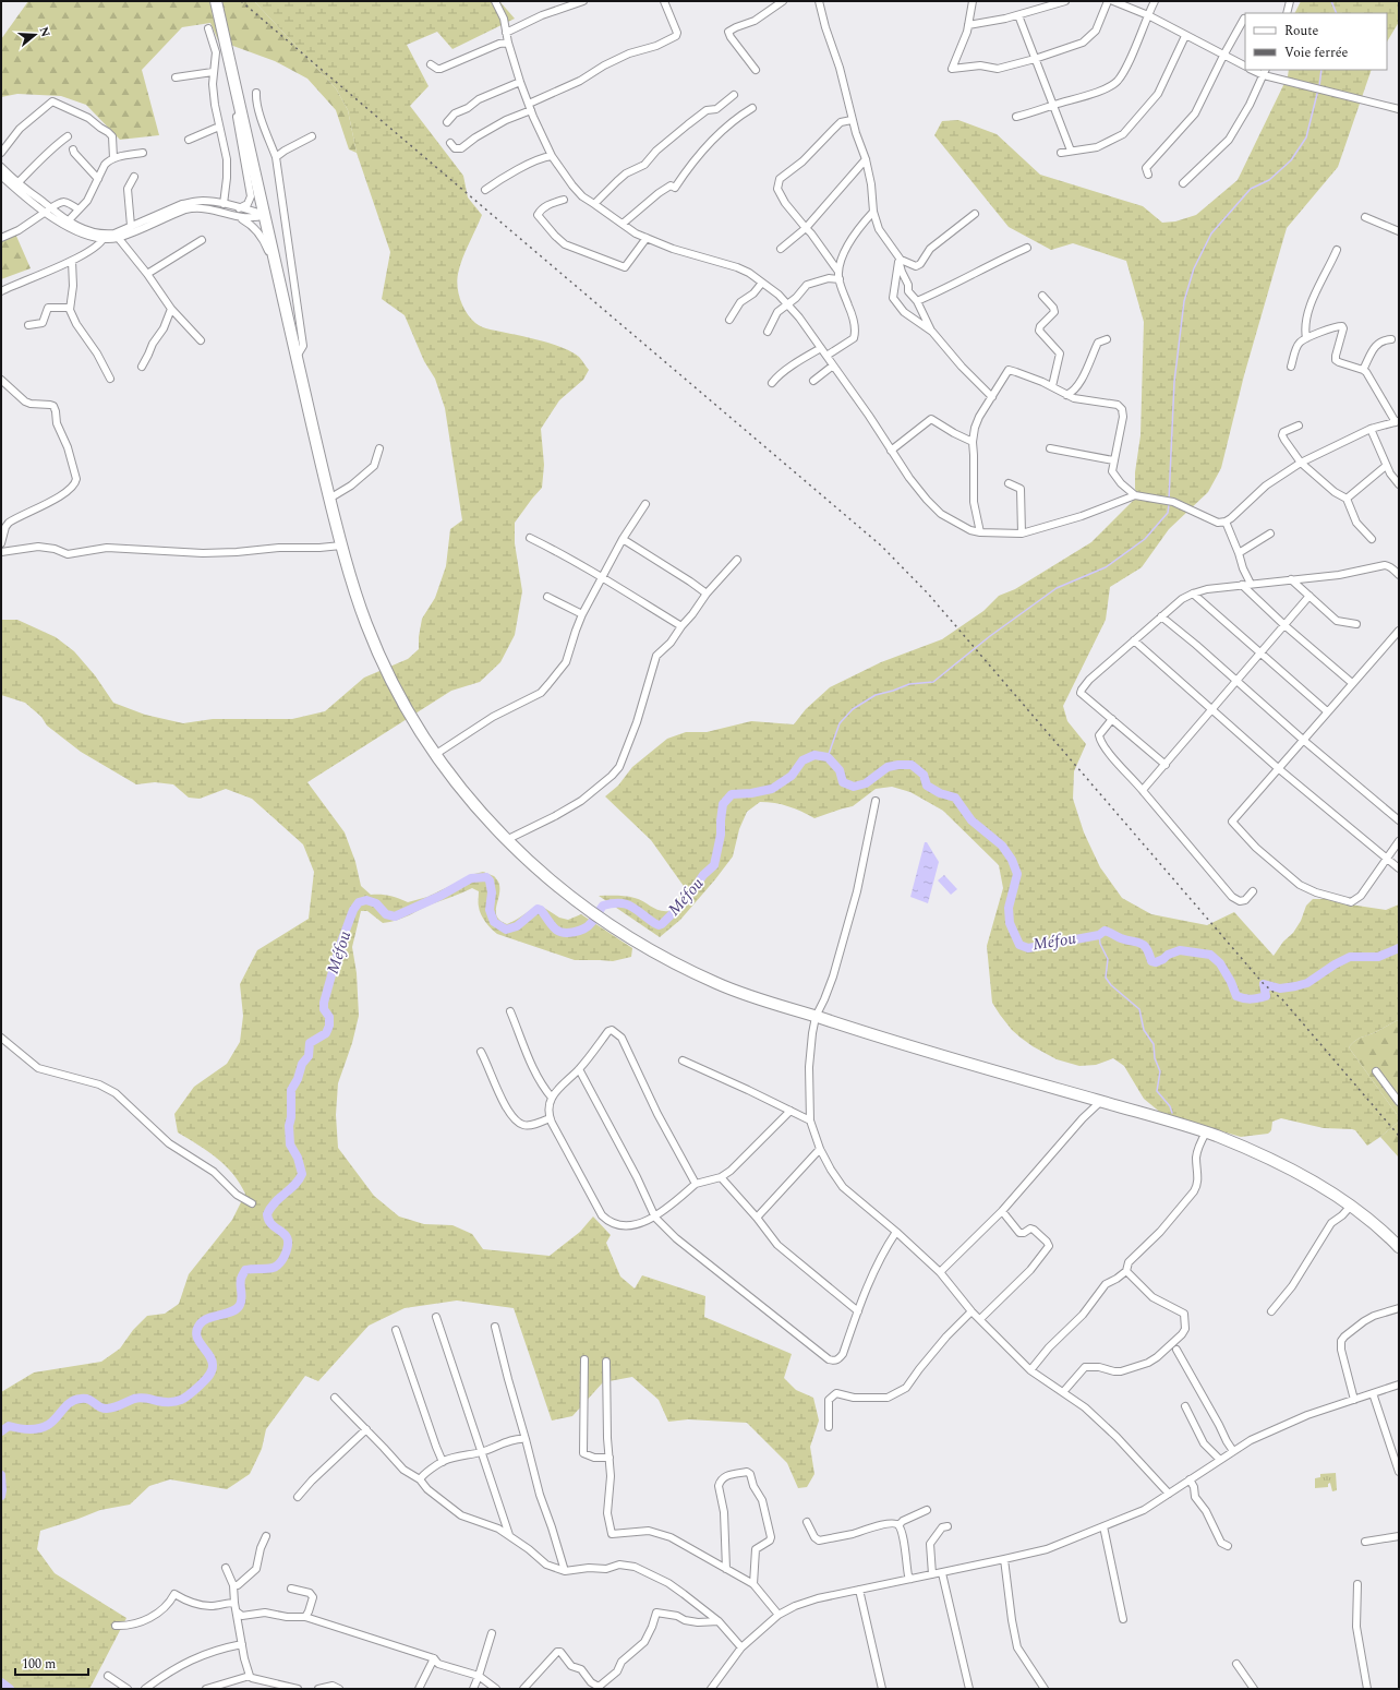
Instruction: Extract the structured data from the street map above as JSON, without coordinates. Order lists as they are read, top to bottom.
{
  "water": ["Méfou"],
  "legend": ["Route", "Voie ferrée"],
  "scale_bar": "100 m",
  "north": "right"
}
